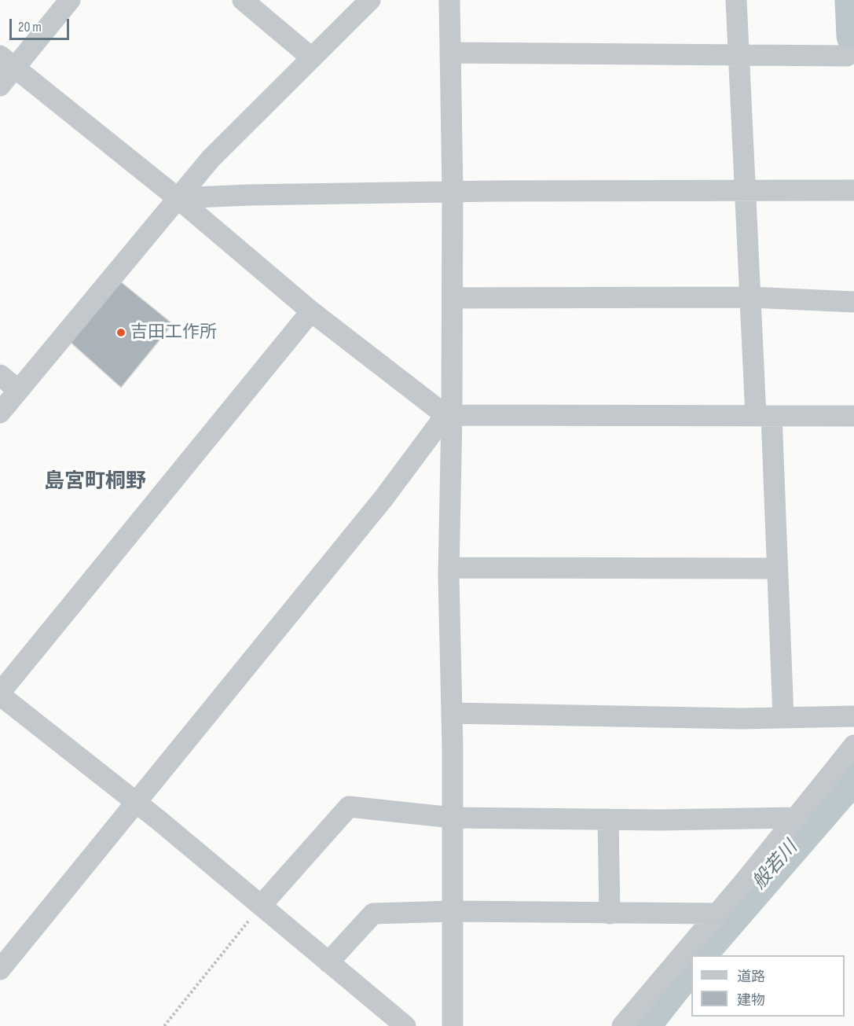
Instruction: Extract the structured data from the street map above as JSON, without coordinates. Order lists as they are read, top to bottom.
{
  "districts": ["島宮町桐野"],
  "water": ["般若川"],
  "places": ["吉田工作所"],
  "legend": ["道路", "建物"],
  "scale_bar": "20 m"
}
